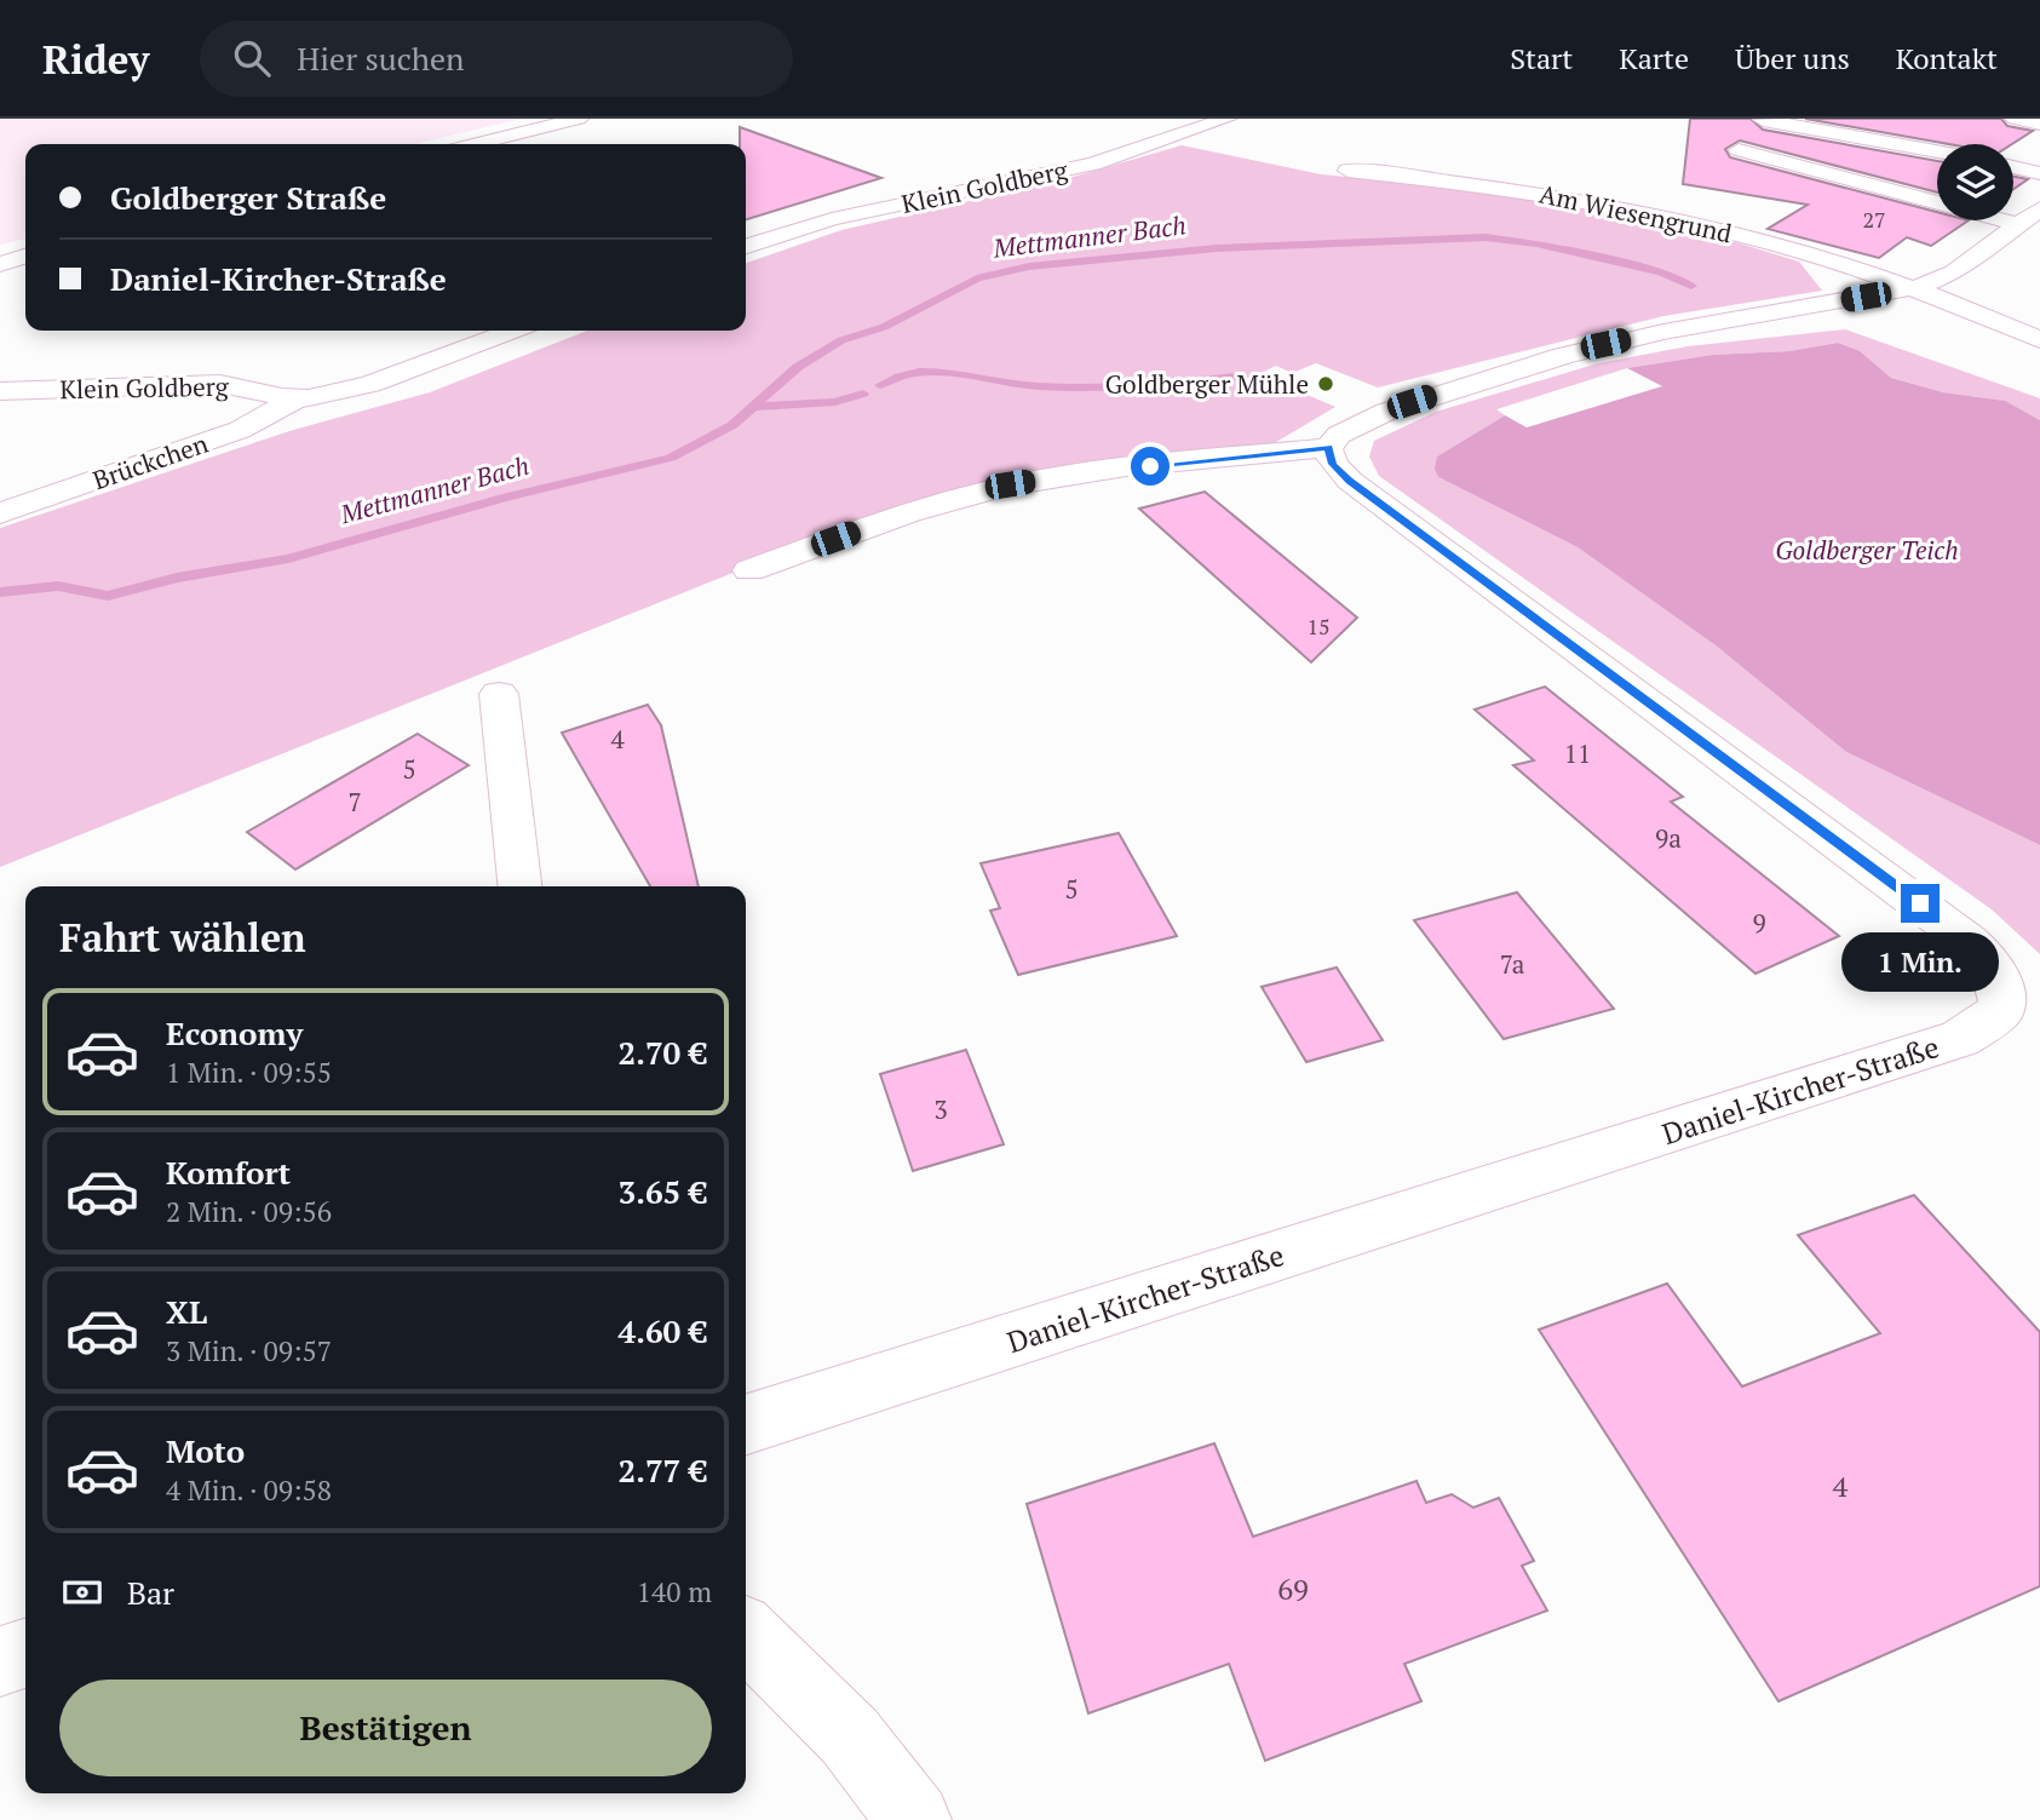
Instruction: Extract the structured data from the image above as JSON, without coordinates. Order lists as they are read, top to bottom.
{
  "streets": {
    "street": [
      "Klein Goldberg",
      "Am Wiesengrund",
      "Brückchen",
      "Daniel-Kircher-Straße"
    ]
  },
  "crossings": [
    ["Klein Goldberg", "Brückchen"]
  ],
  "water": ["Mettmanner Bach", "Goldberger Teich"],
  "places": ["Goldberger Mühle"],
  "house_numbers": [
    "27",
    "15",
    "4",
    "11",
    "5",
    "7",
    "9a",
    "5",
    "9",
    "7a",
    "3",
    "4",
    "69"
  ],
  "page": {
    "header": "Ridey",
    "search": "Hier suchen",
    "nav": [
      "Start",
      "Karte",
      "Über uns",
      "Kontakt"
    ],
    "banner": ["Goldberger Straße", "Daniel-Kircher-Straße"],
    "heading": "Fahrt wählen",
    "bubble": "1 Min.",
    "list": [
      {
        "name": "Economy",
        "note": "1 Min. · 09:55",
        "value": "2.70 €"
      },
      {
        "name": "Komfort",
        "note": "2 Min. · 09:56",
        "value": "3.65 €"
      },
      {
        "name": "XL",
        "note": "3 Min. · 09:57",
        "value": "4.60 €"
      },
      {
        "name": "Moto",
        "note": "4 Min. · 09:58",
        "value": "2.77 €"
      }
    ],
    "pay": ["Bar", "140 m"],
    "buttons": "Bestätigen"
  }
}
